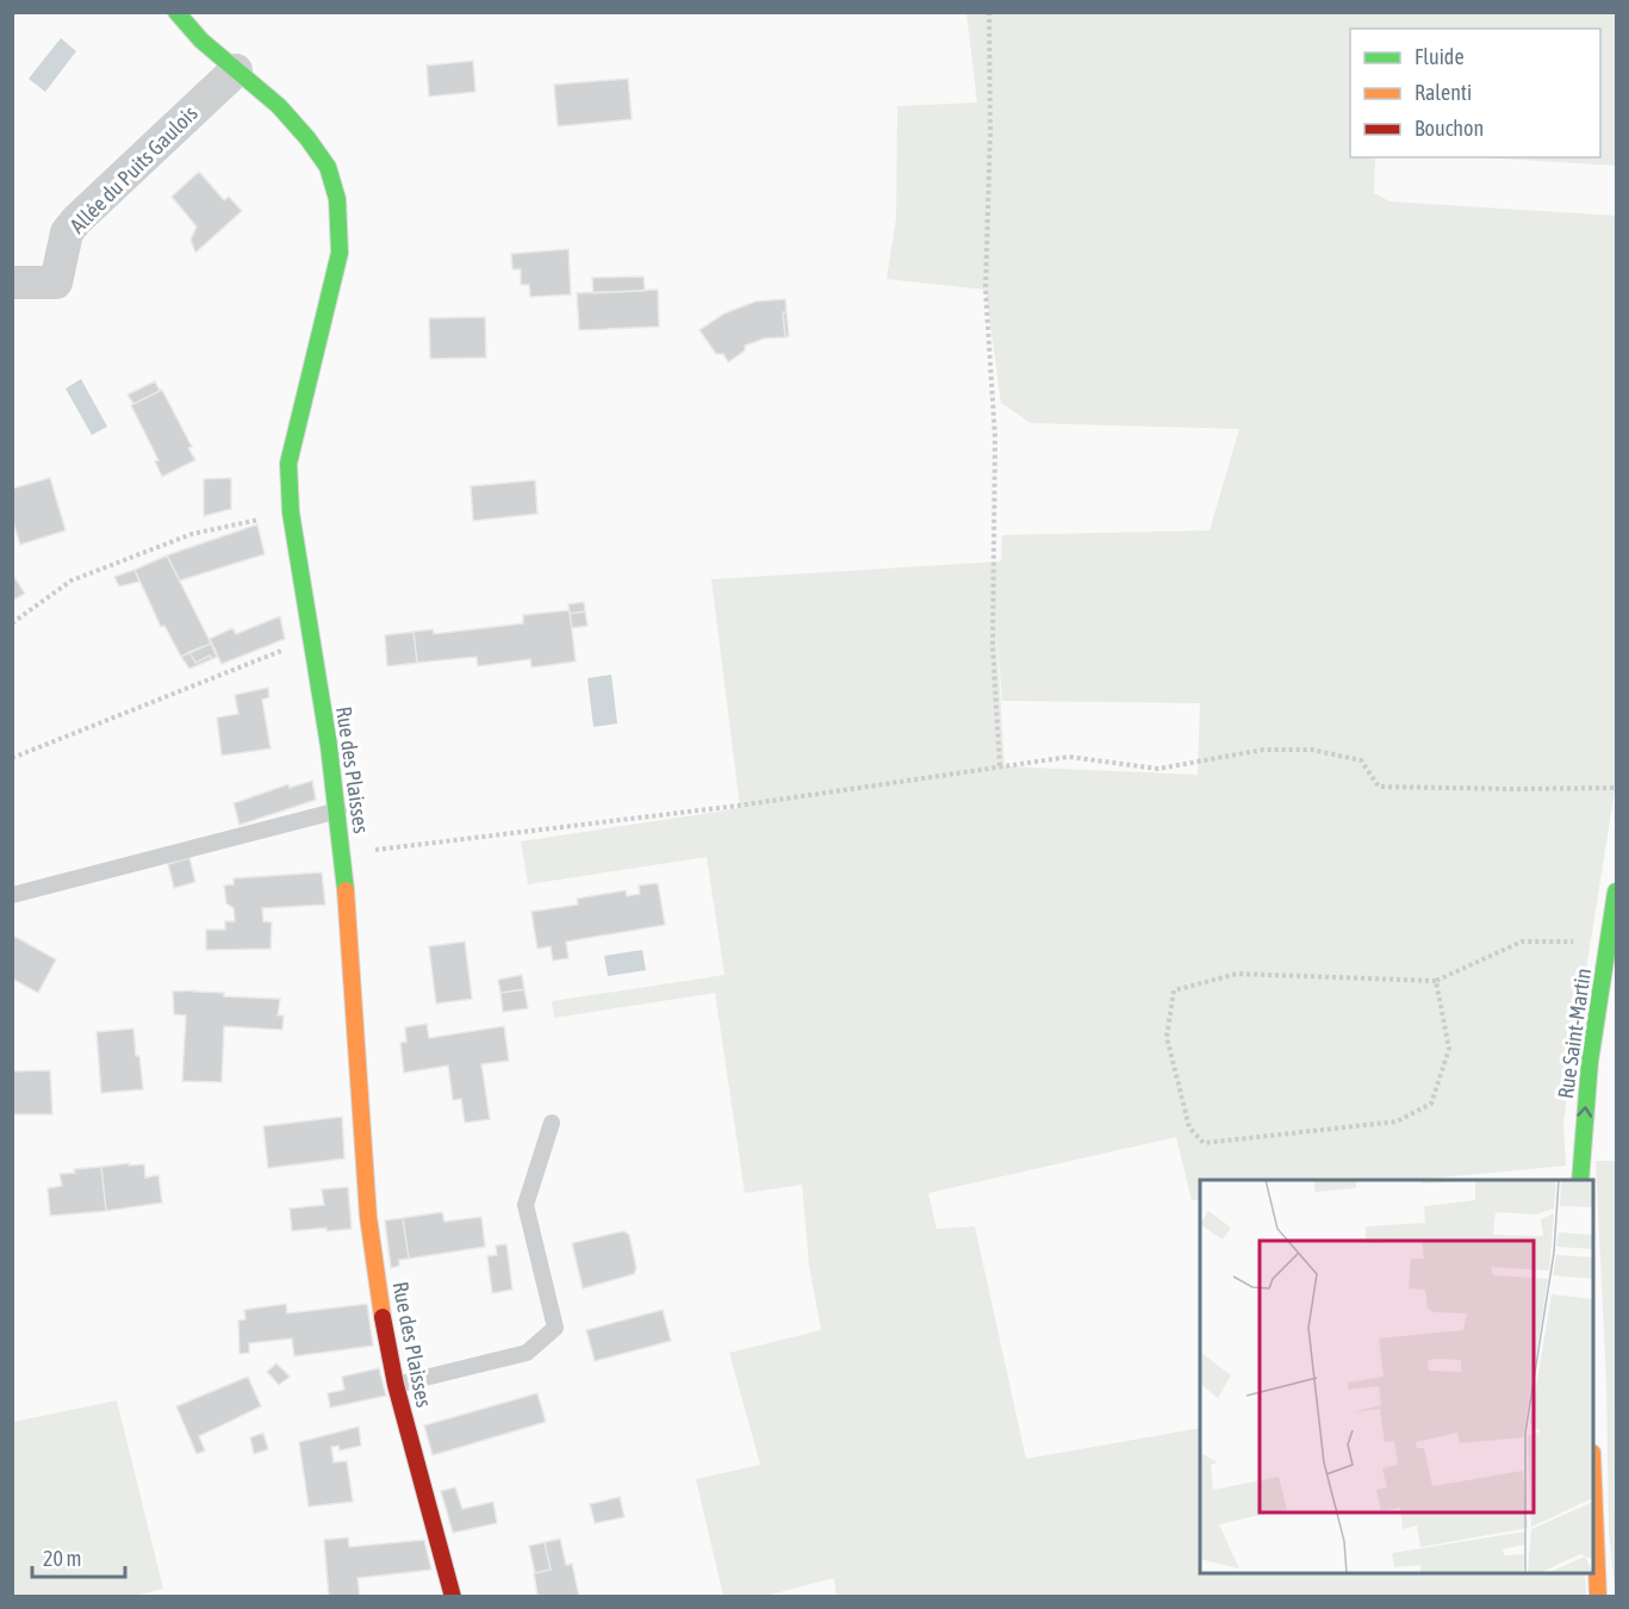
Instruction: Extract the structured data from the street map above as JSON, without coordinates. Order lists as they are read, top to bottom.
{
  "streets": {
    "street": ["Allée du Puits Gaulois", "Rue des Plaisses", "Rue Saint-Martin"]
  },
  "crossings": [
    ["Allée du Puits Gaulois", "Rue des Plaisses"]
  ],
  "one_way": ["Rue Saint-Martin"],
  "legend": ["Fluide", "Ralenti", "Bouchon"],
  "scale_bar": "20 m"
}
